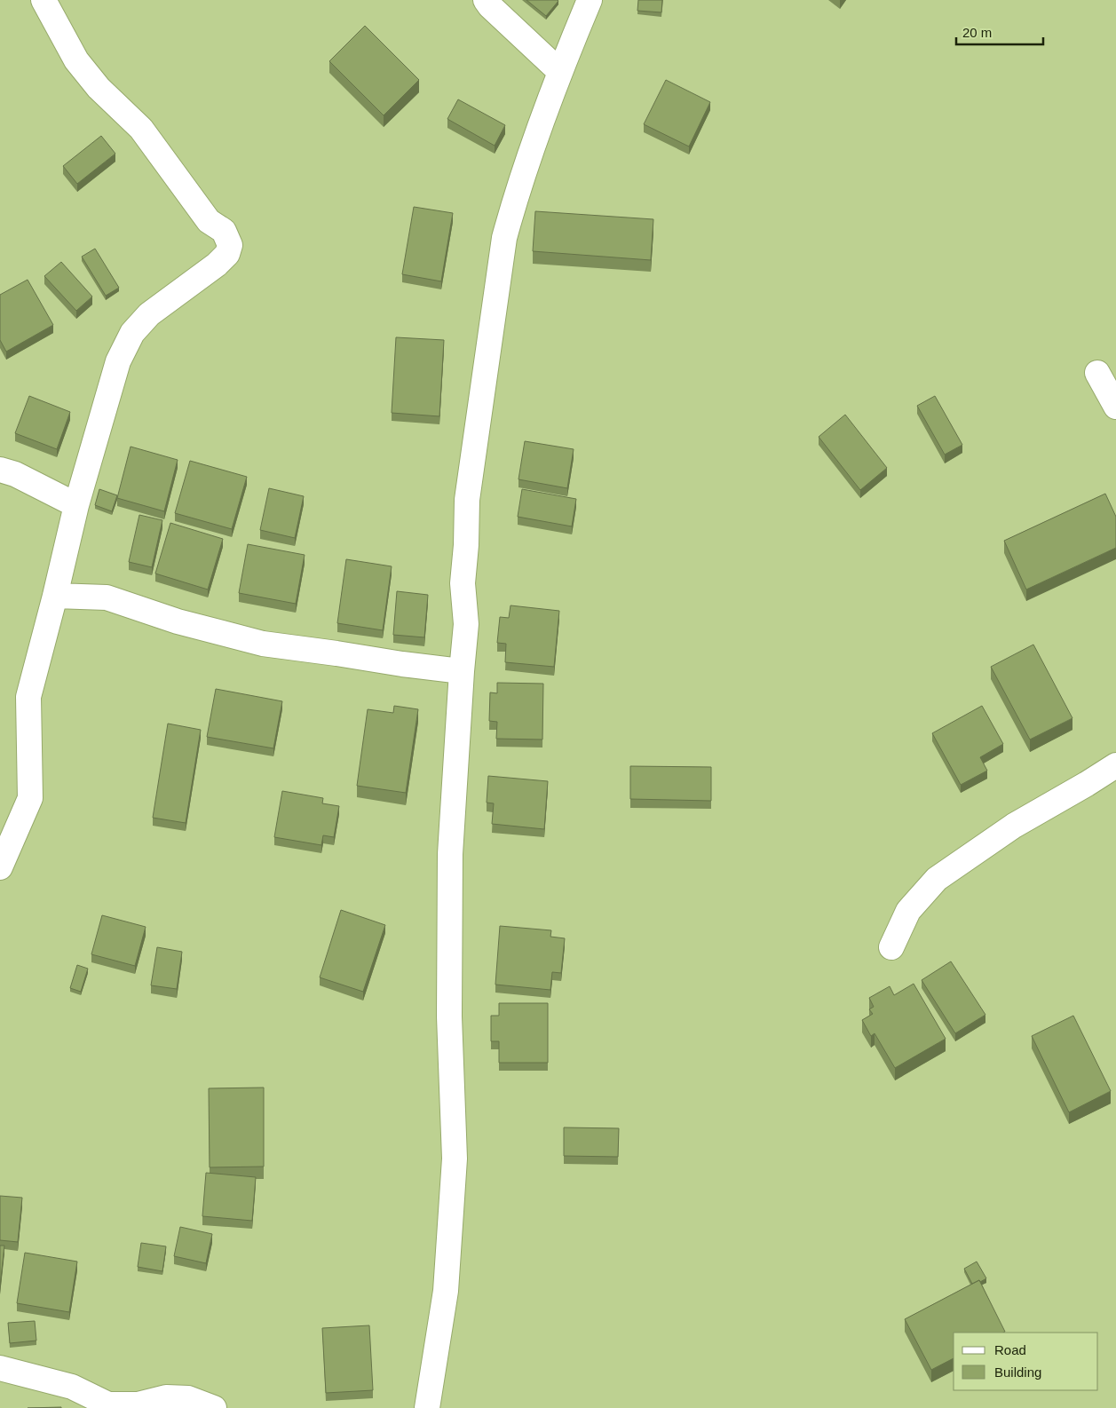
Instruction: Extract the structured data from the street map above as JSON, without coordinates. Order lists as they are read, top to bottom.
{
  "legend": ["Road", "Building"],
  "scale_bar": "20 m"
}
